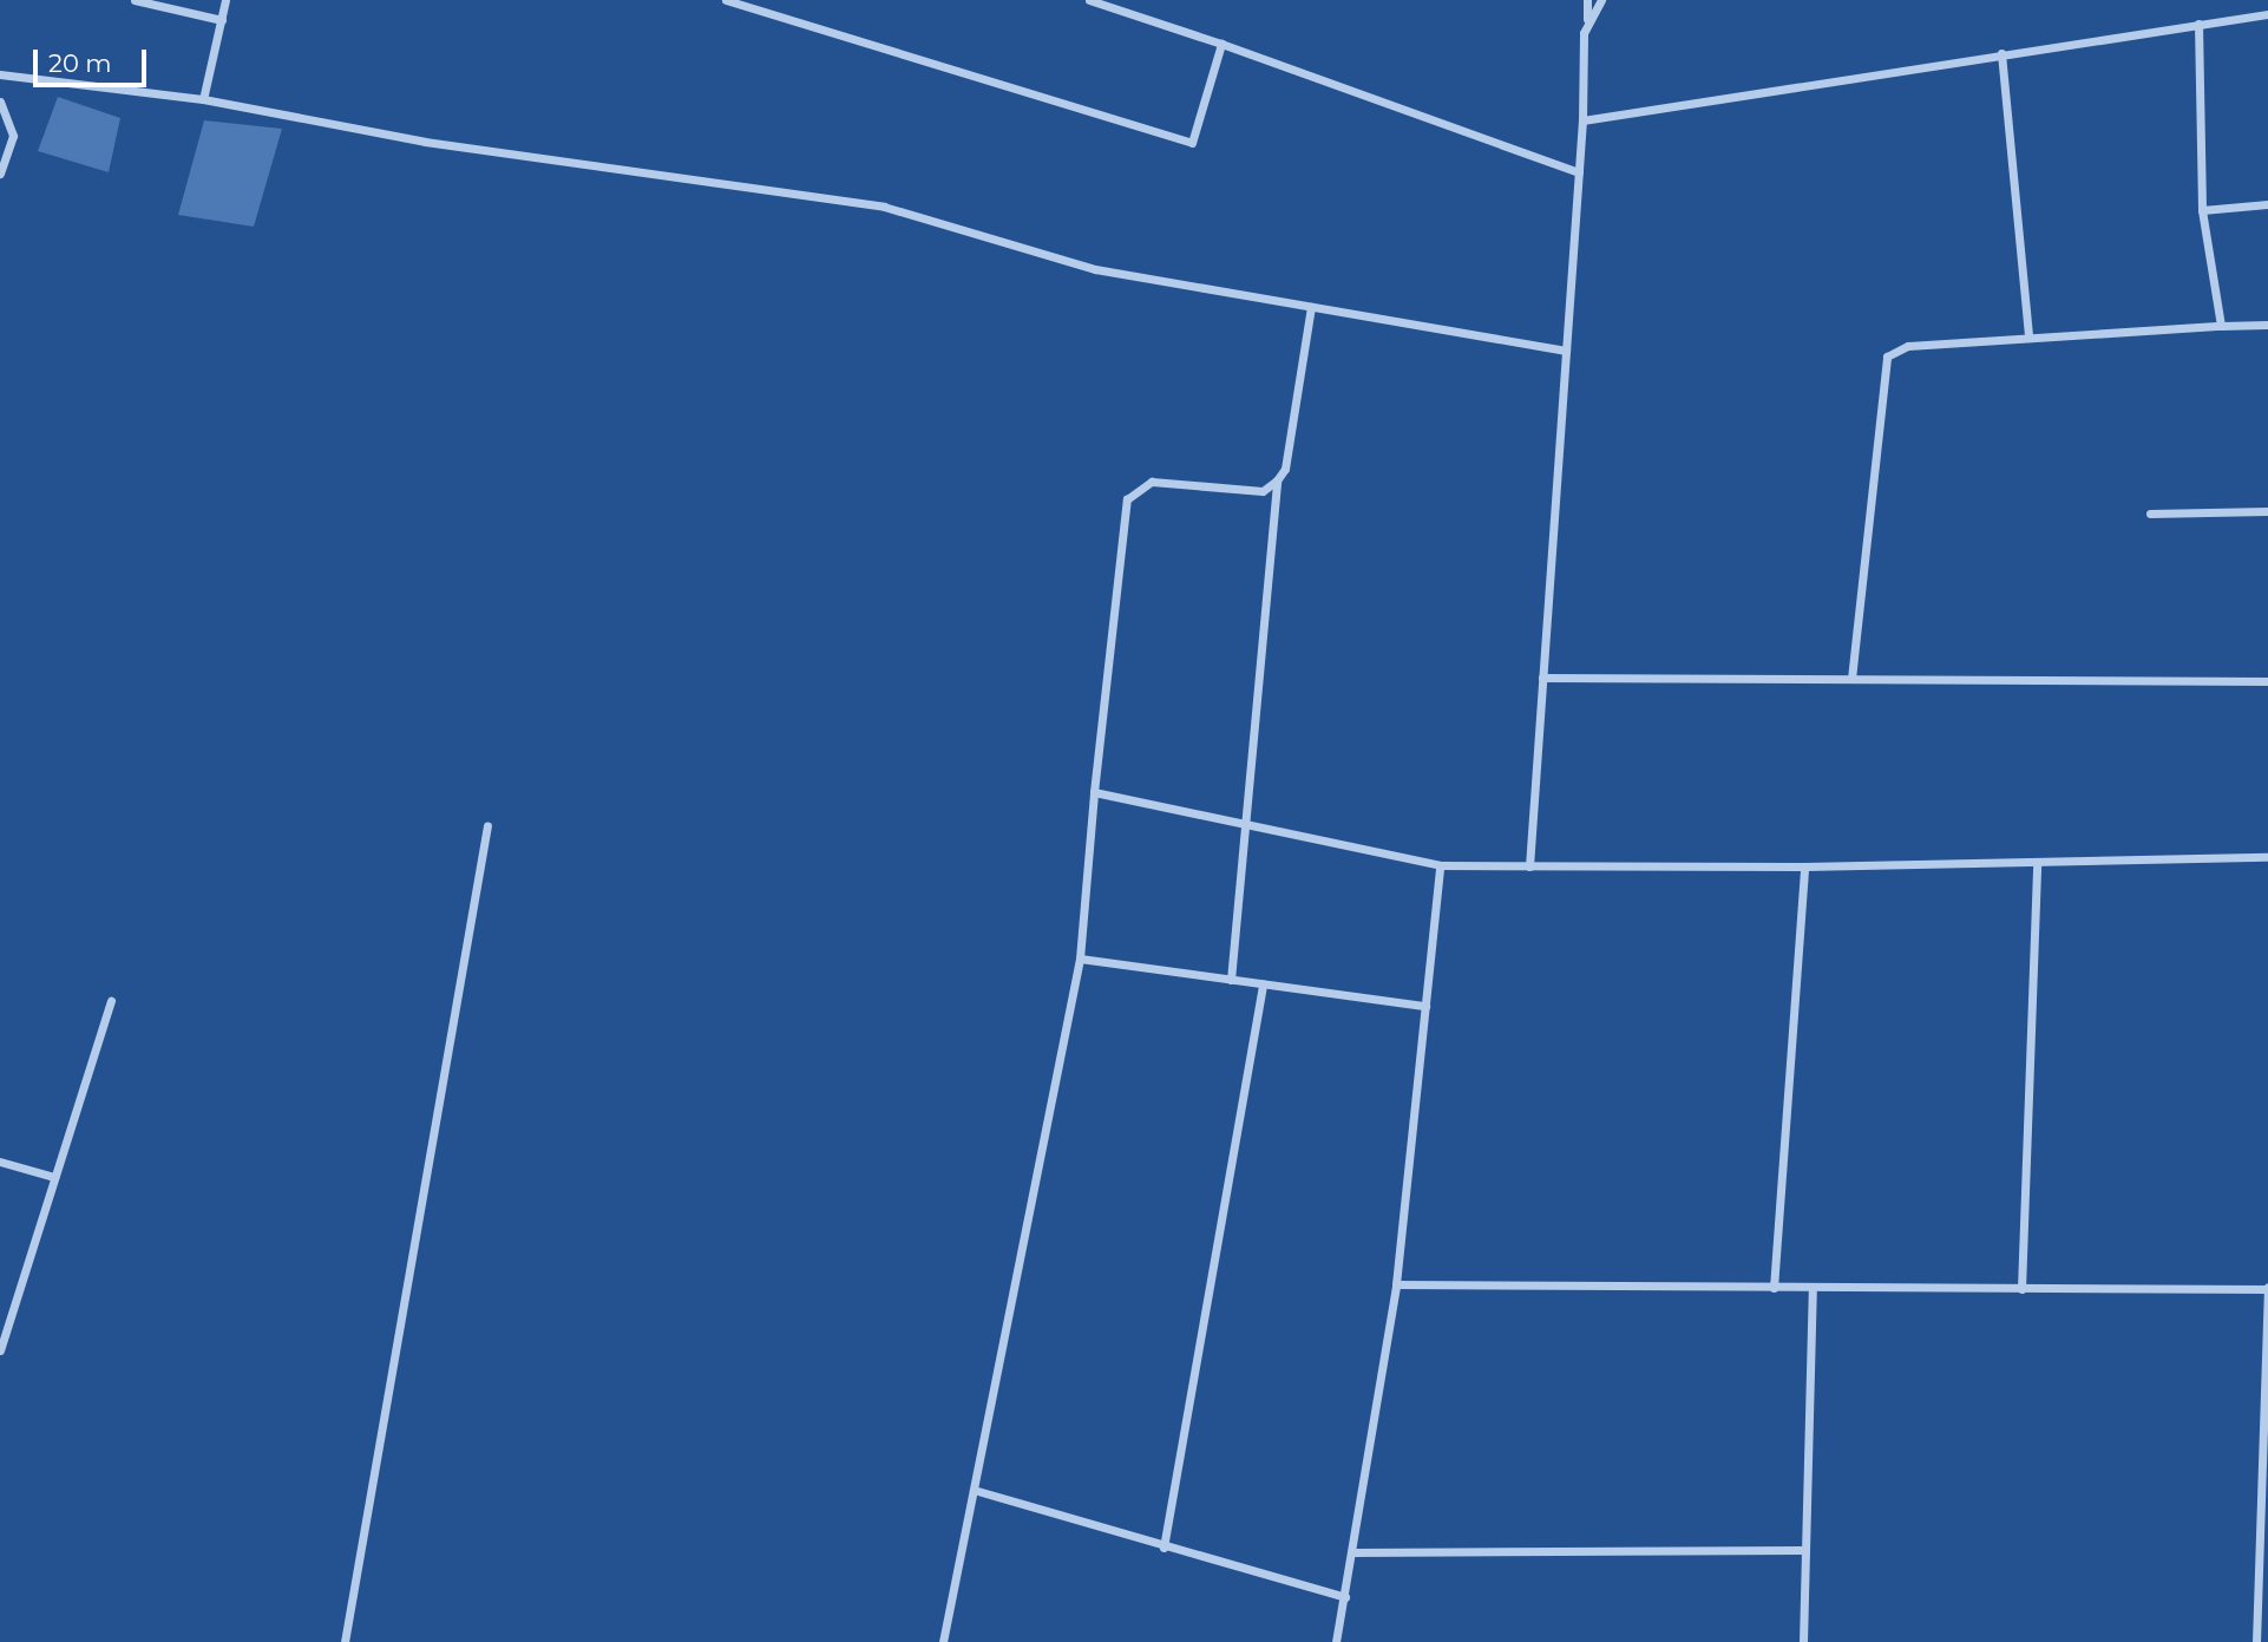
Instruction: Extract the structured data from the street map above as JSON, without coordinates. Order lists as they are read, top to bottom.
{
  "scale_bar": "20 m"
}
